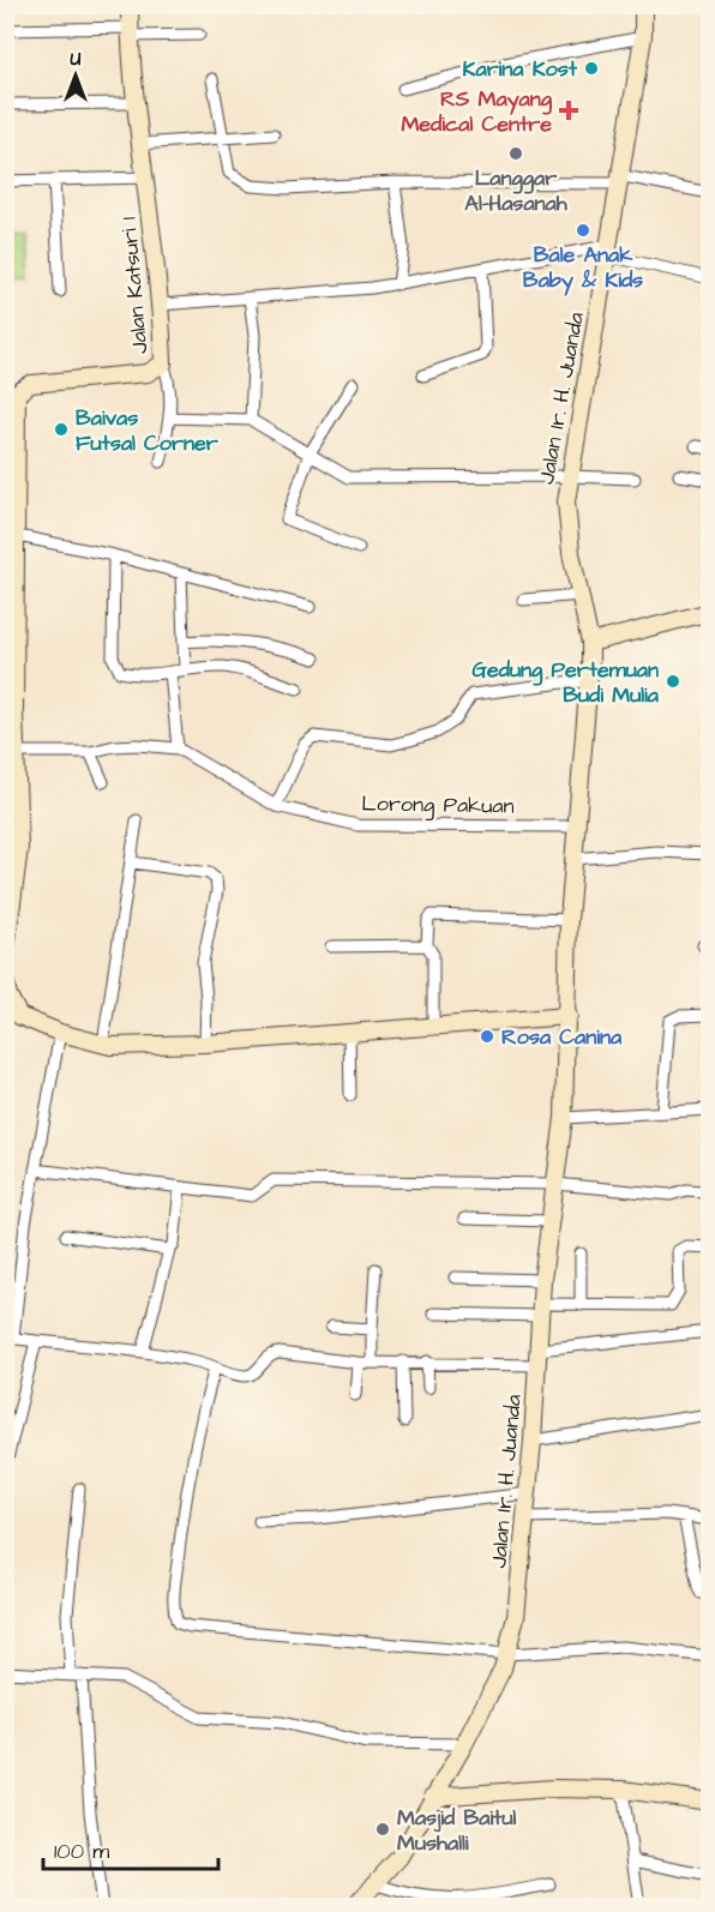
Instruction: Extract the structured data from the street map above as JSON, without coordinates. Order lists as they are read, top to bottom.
{
  "streets": {
    "street": ["Jalan Katsuri 1", "Jalan Ir. H. Juanda", "Lorong Pakuan"]
  },
  "crossings": [
    ["Jalan Katsuri 1", "Lorong Pakuan"],
    ["Jalan Ir. H. Juanda", "Lorong Pakuan"]
  ],
  "places": {
    "other": [
      "Karina Kost",
      "Langgar Al-Hasanah",
      "Bale Anak Baby & Kids",
      "Baivas Futsal Corner",
      "Gedung Pertemuan Budi Mulia",
      "Rosa Canina",
      "Masjid Baitul Mushalli"
    ],
    "health": ["RS Mayang Medical Centre"]
  },
  "scale_bar": "100 m",
  "north": "top"
}
